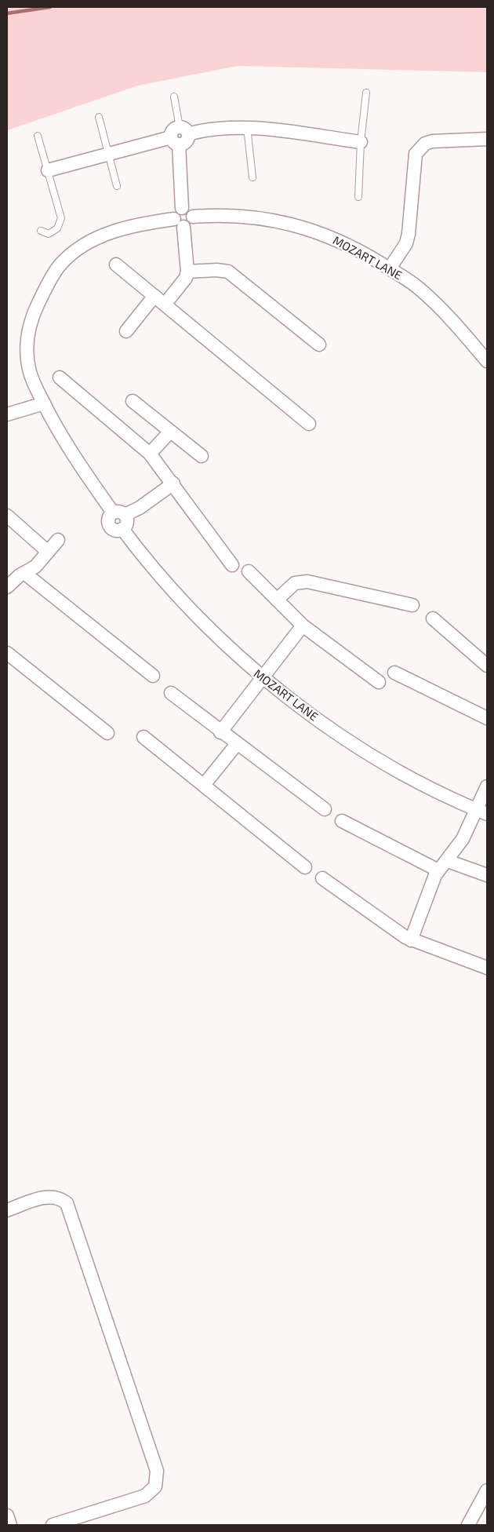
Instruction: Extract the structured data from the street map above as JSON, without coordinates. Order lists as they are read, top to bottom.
{
  "streets": {
    "street": ["MOZART LANE"]
  }
}
